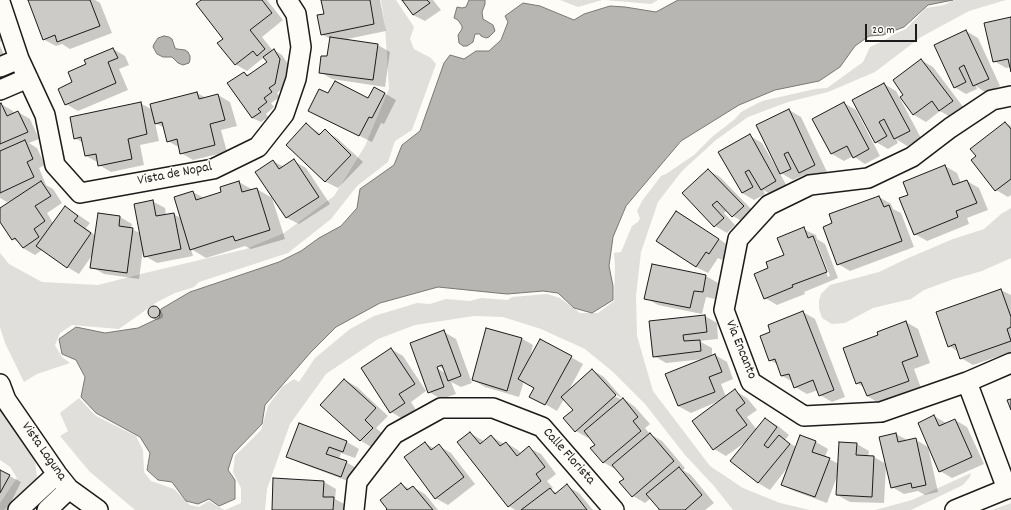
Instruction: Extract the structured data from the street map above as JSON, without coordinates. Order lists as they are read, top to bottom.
{
  "streets": {
    "street": [
      "Vista de Nopal",
      "Via Encanto",
      "Vista Laguna",
      "Calle Florista"
    ]
  },
  "scale_bar": "20 m"
}
